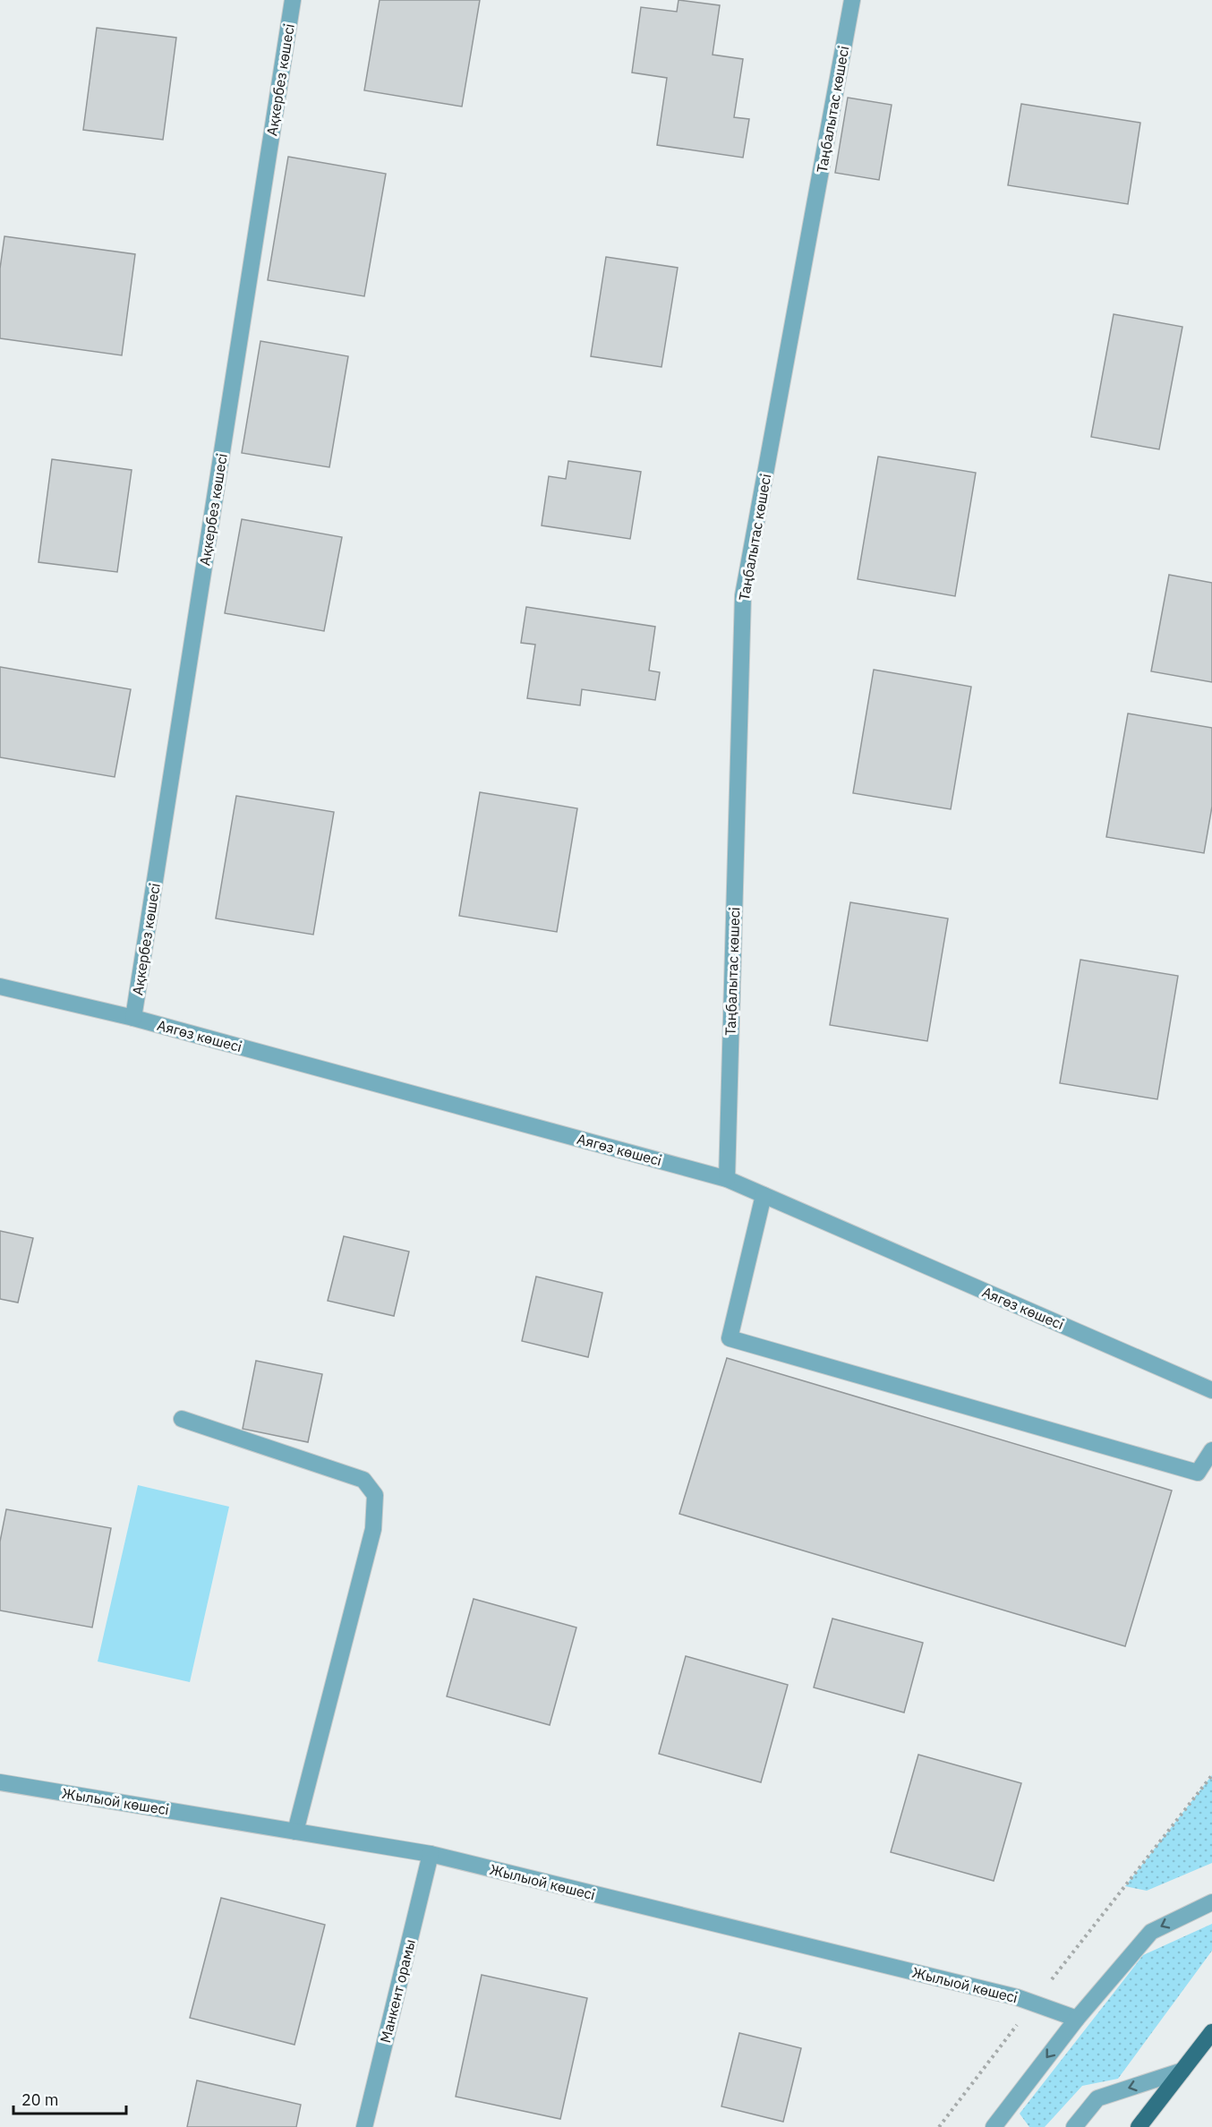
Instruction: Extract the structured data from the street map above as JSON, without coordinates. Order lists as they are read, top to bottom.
{
  "streets": {
    "street": [
      "Ақкербез көшесі",
      "Таңбалытас көшесі",
      "Аягөз көшесі",
      "Жылыой көшесі",
      "Манкент орамы"
    ]
  },
  "crossings": [
    ["Ақкербез көшесі", "Аягөз көшесі"],
    ["Таңбалытас көшесі", "Аягөз көшесі"],
    ["Жылыой көшесі", "Манкент орамы"]
  ],
  "scale_bar": "20 m"
}
